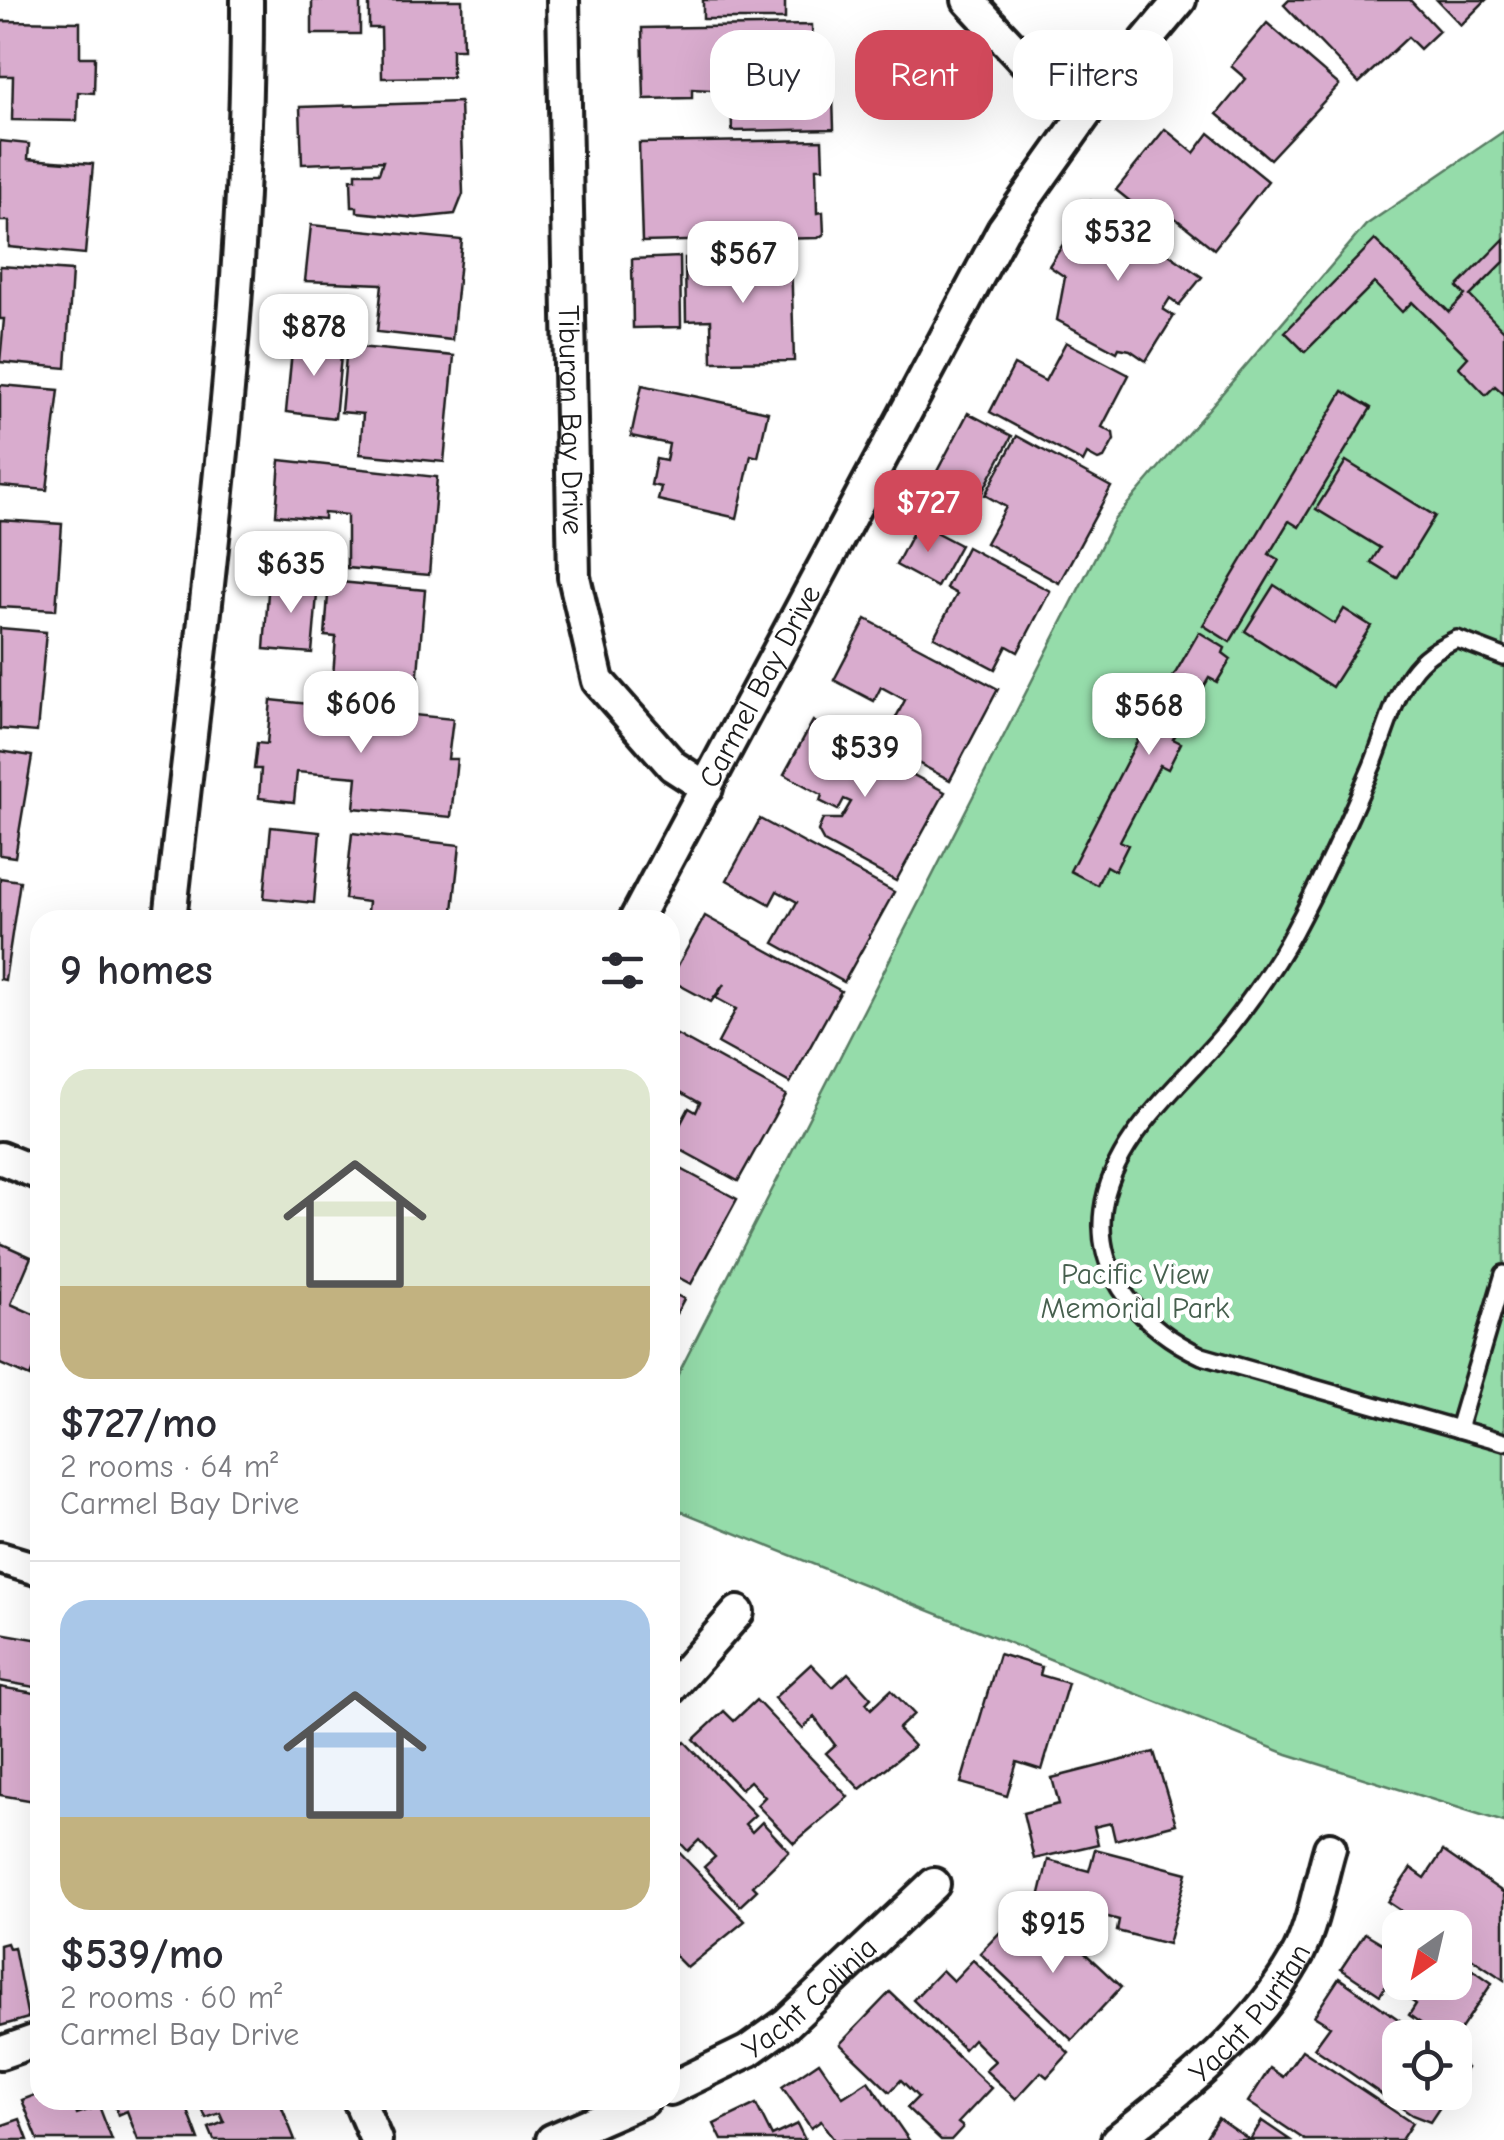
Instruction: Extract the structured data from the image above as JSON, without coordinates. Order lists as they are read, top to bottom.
{
  "streets": {
    "street": [
      "Tiburon Bay Drive",
      "Carmel Bay Drive",
      "Yacht Colinia",
      "Yacht Puritan"
    ]
  },
  "crossings": [
    ["Tiburon Bay Drive", "Carmel Bay Drive"]
  ],
  "parks": ["Pacific View Memorial Park"],
  "north": "bottom left",
  "page": {
    "chip": ["Buy", "Rent", "Filters"],
    "price": [
      "$532",
      "$567",
      "$878",
      "$727",
      "$635",
      "$606",
      "$568",
      "$539",
      "$915"
    ],
    "heading": "9 homes",
    "list": [
      {
        "name": "$727/mo",
        "note": "2 rooms · 64 m² · Carmel Bay Drive"
      },
      {
        "name": "$539/mo",
        "note": "2 rooms · 60 m² · Carmel Bay Drive"
      }
    ]
  }
}
